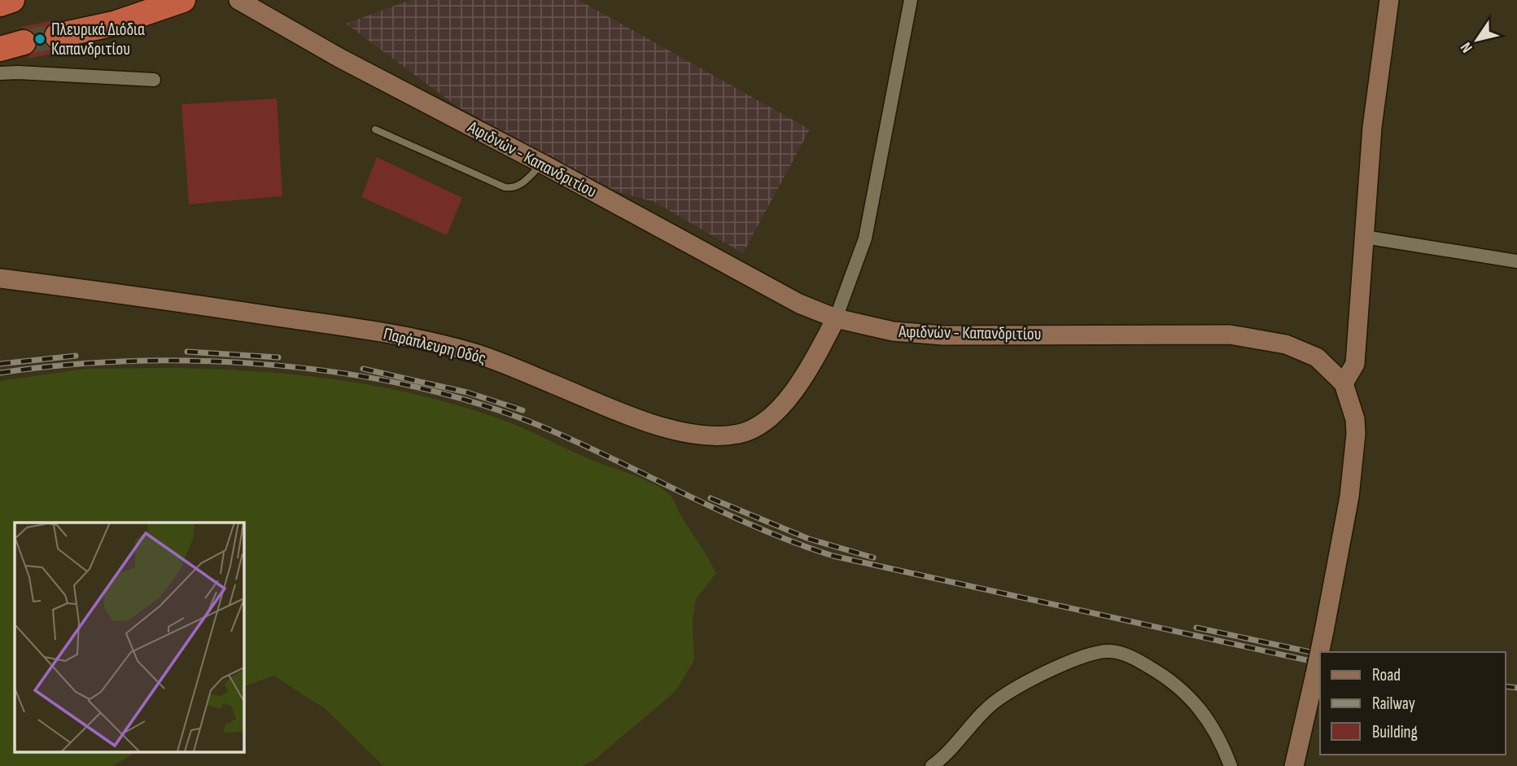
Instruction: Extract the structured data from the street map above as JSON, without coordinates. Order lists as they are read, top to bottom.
{
  "streets": {
    "main road": ["Αφιδνών - Καπανδριτίου", "Παράπλευρη Οδός"]
  },
  "crossings": [
    ["Αφιδνών - Καπανδριτίου", "Παράπλευρη Οδός"]
  ],
  "places": ["Πλευρικά Διόδια Καπανδριτίου"],
  "legend": ["Road", "Railway", "Building"],
  "north": "bottom left"
}
